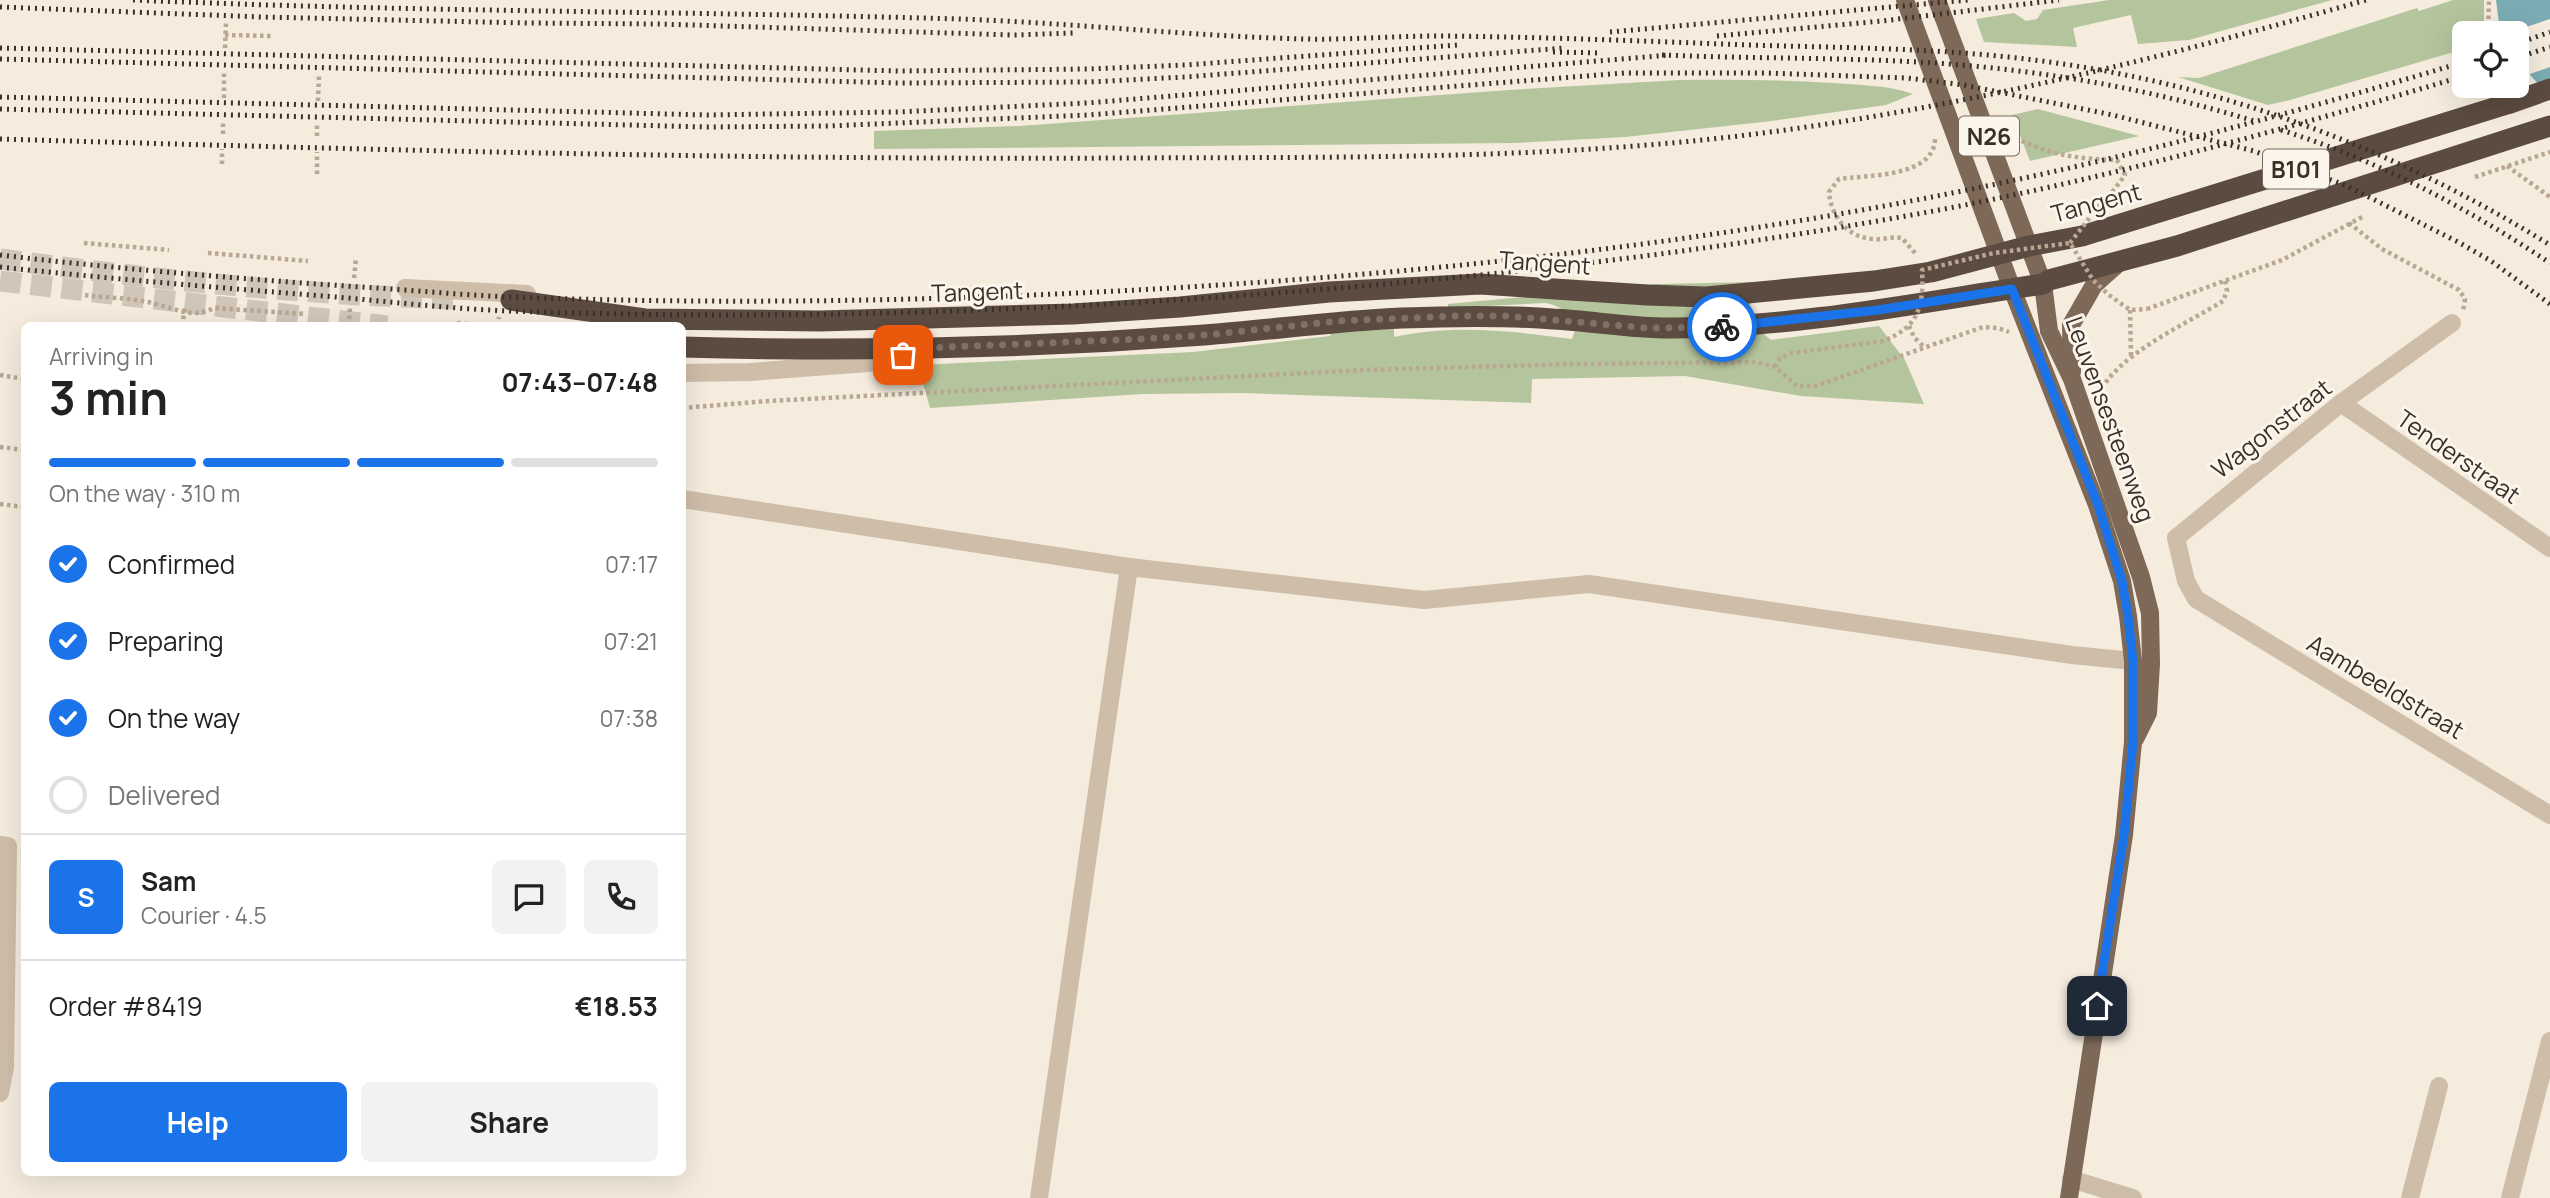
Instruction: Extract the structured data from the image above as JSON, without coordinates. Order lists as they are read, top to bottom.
{
  "streets": {
    "highway": ["B101", "Tangent"],
    "main road": ["N26", "Leuvensesteenweg"],
    "street": ["Wagonstraat", "Tenderstraat", "Aambeeldstraat"]
  },
  "crossings": [
    ["B101", "Leuvensesteenweg"],
    ["Tangent", "Leuvensesteenweg"],
    ["Wagonstraat", "Tenderstraat"],
    ["Wagonstraat", "Aambeeldstraat"]
  ],
  "page": {
    "heading": ["3 min", "Arriving in", "07:43–07:48"],
    "panel": [
      "Sam",
      "Courier · 4.5",
      "Order #8419",
      "€18.53"
    ],
    "bar": "On the way · 310 m",
    "list": [
      ["Confirmed", "07:17"],
      ["Preparing", "07:21"],
      ["On the way", "07:38"],
      "Delivered"
    ],
    "round": "S",
    "buttons": ["Help", "Share"]
  }
}
